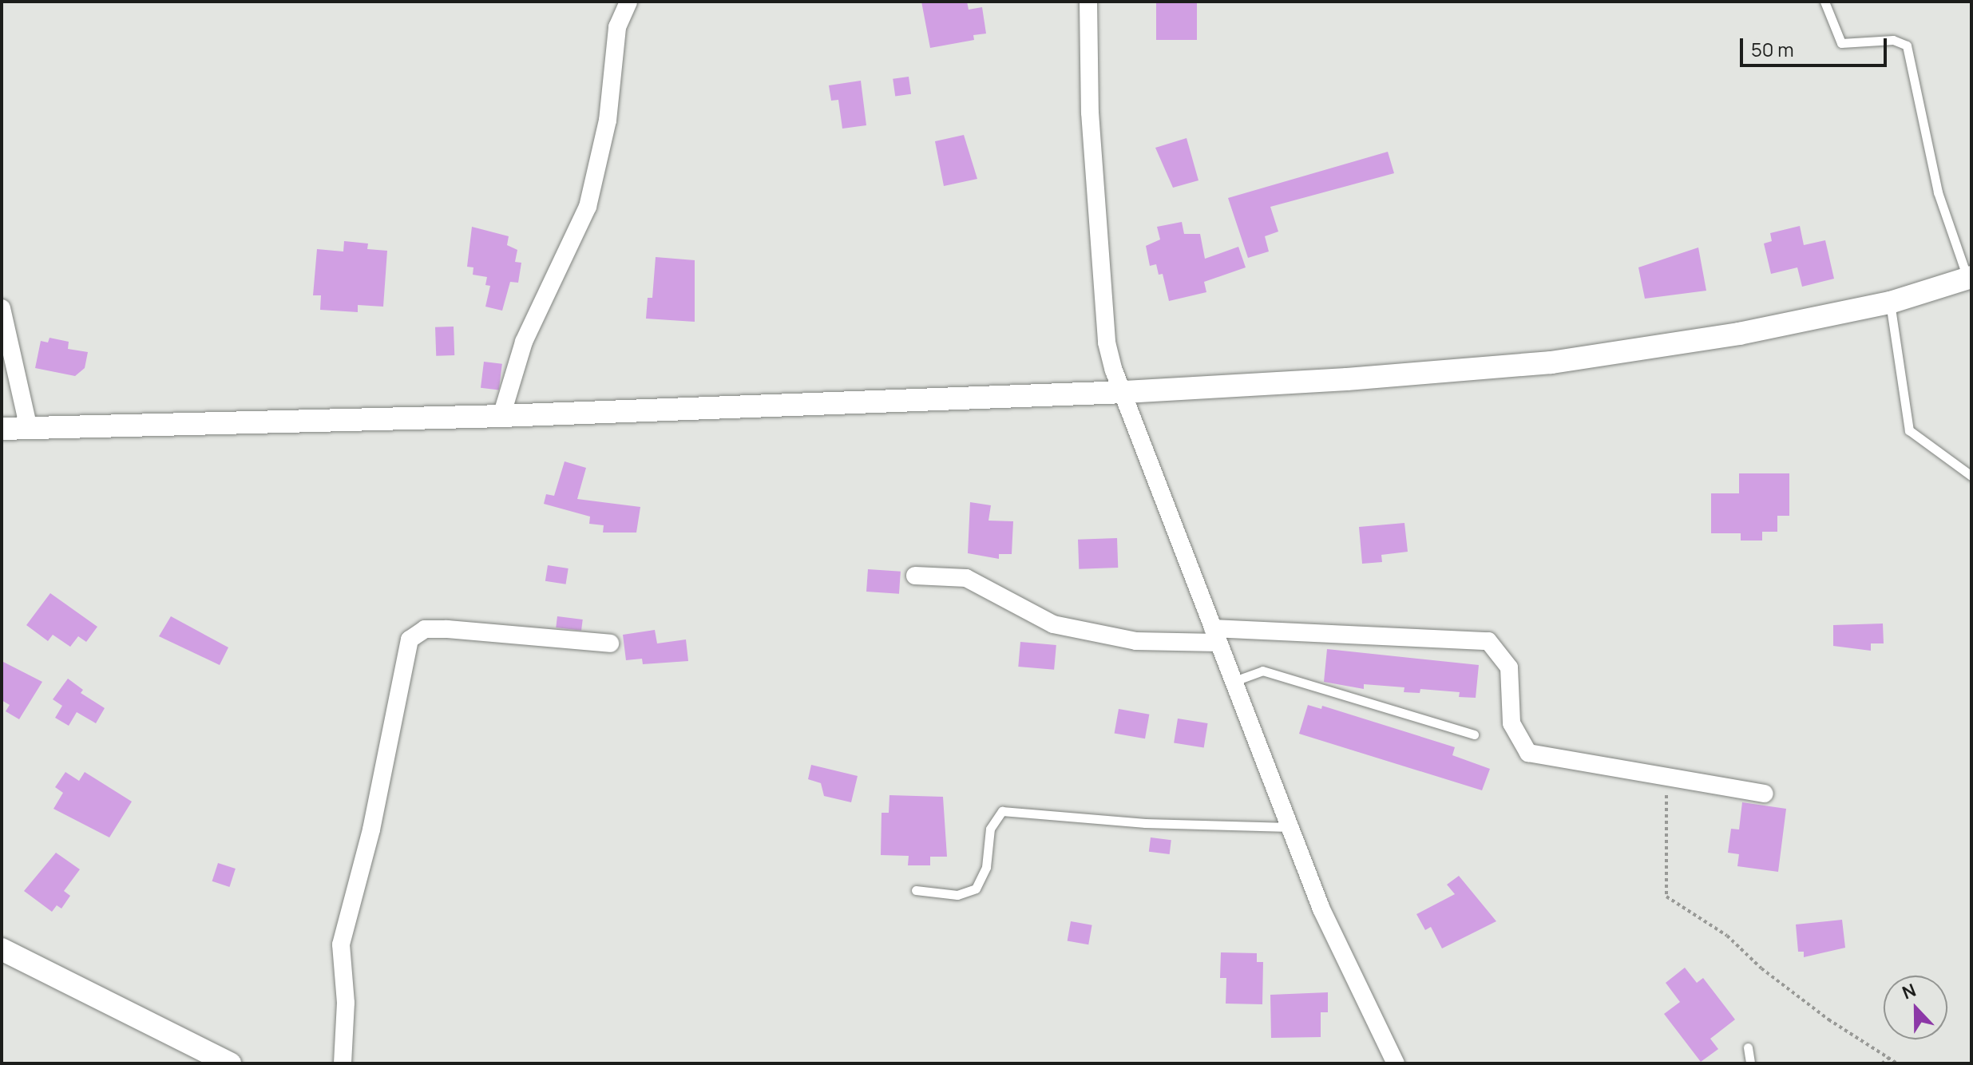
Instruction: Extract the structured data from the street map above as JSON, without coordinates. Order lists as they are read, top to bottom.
{
  "scale_bar": "50 m",
  "north": "top"
}
